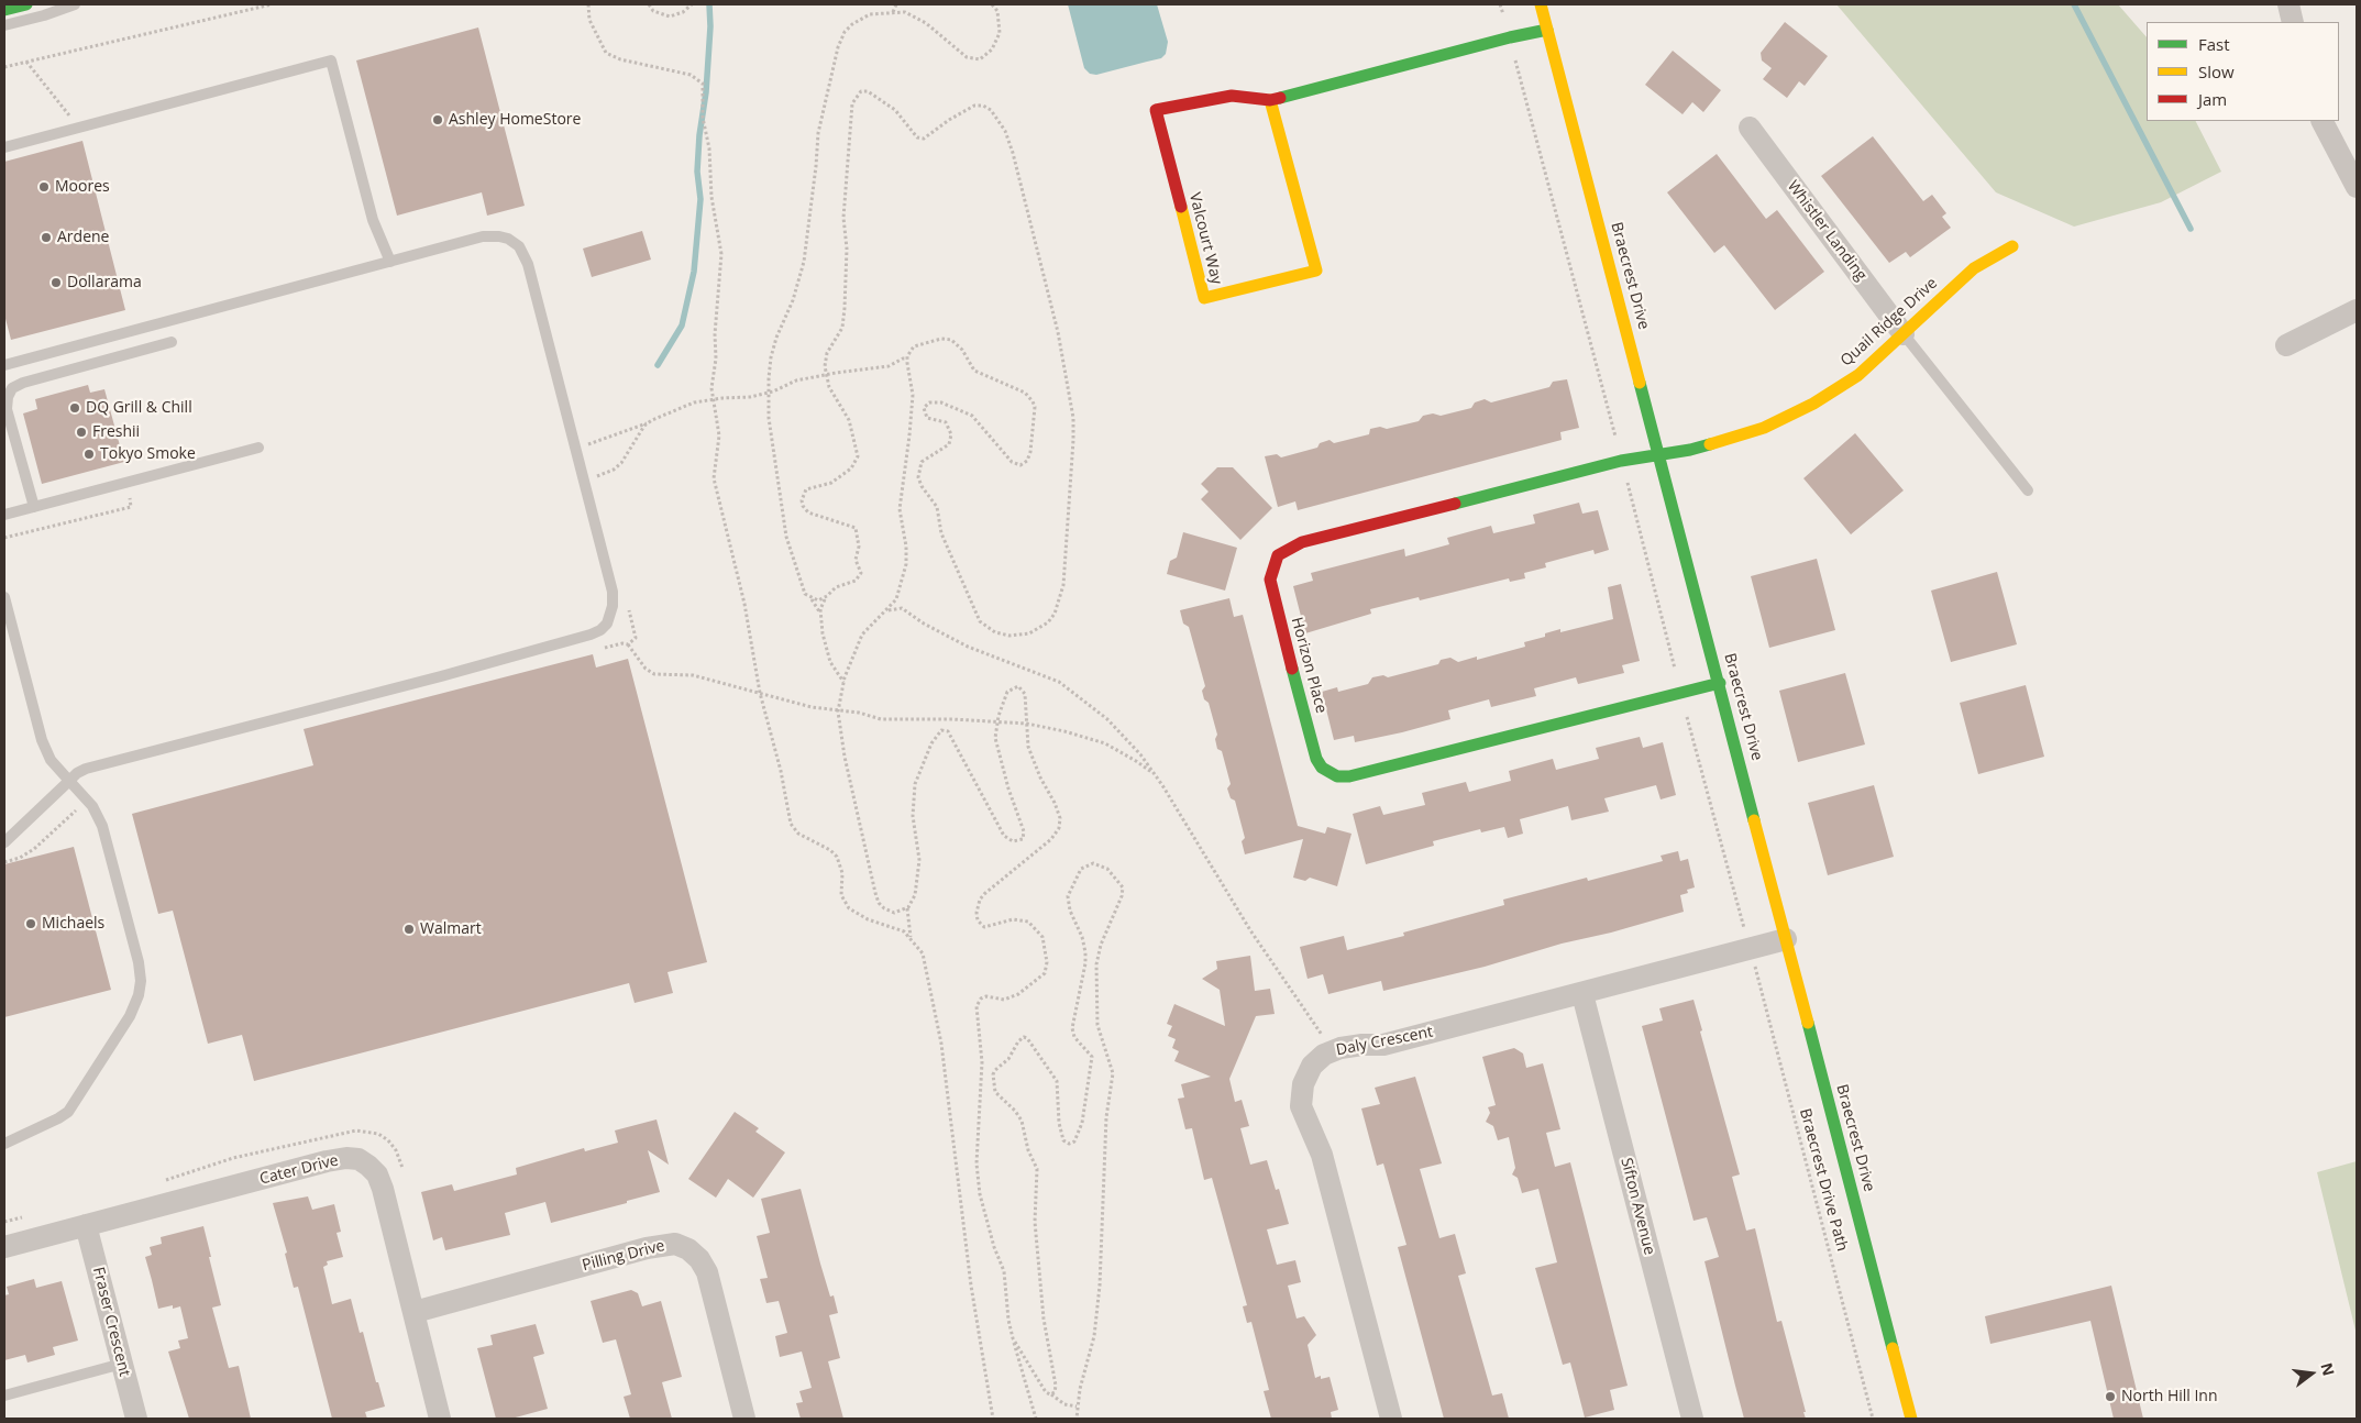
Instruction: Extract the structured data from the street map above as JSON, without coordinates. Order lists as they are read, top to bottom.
{
  "streets": {
    "street": [
      "Whistler Landing",
      "Valcourt Way",
      "Braecrest Drive",
      "Quail Ridge Drive",
      "Horizon Place",
      "Daly Crescent",
      "Cater Drive",
      "Sifton Avenue",
      "Pilling Drive",
      "Fraser Crescent"
    ],
    "path": ["Braecrest Drive Path"]
  },
  "crossings": [
    ["Whistler Landing", "Quail Ridge Drive"],
    ["Valcourt Way", "Braecrest Drive"],
    ["Braecrest Drive", "Quail Ridge Drive"],
    ["Braecrest Drive", "Horizon Place"],
    ["Braecrest Drive", "Daly Crescent"],
    ["Quail Ridge Drive", "Horizon Place"],
    ["Daly Crescent", "Braecrest Drive Path"],
    ["Daly Crescent", "Sifton Avenue"],
    ["Cater Drive", "Pilling Drive"],
    ["Cater Drive", "Fraser Crescent"]
  ],
  "places": [
    "Ashley HomeStore",
    "Moores",
    "Ardene",
    "Dollarama",
    "DQ Grill & Chill",
    "Freshii",
    "Tokyo Smoke",
    "Michaels",
    "Walmart",
    "North Hill Inn"
  ],
  "legend": ["Fast", "Slow", "Jam"],
  "north": "right"
}
